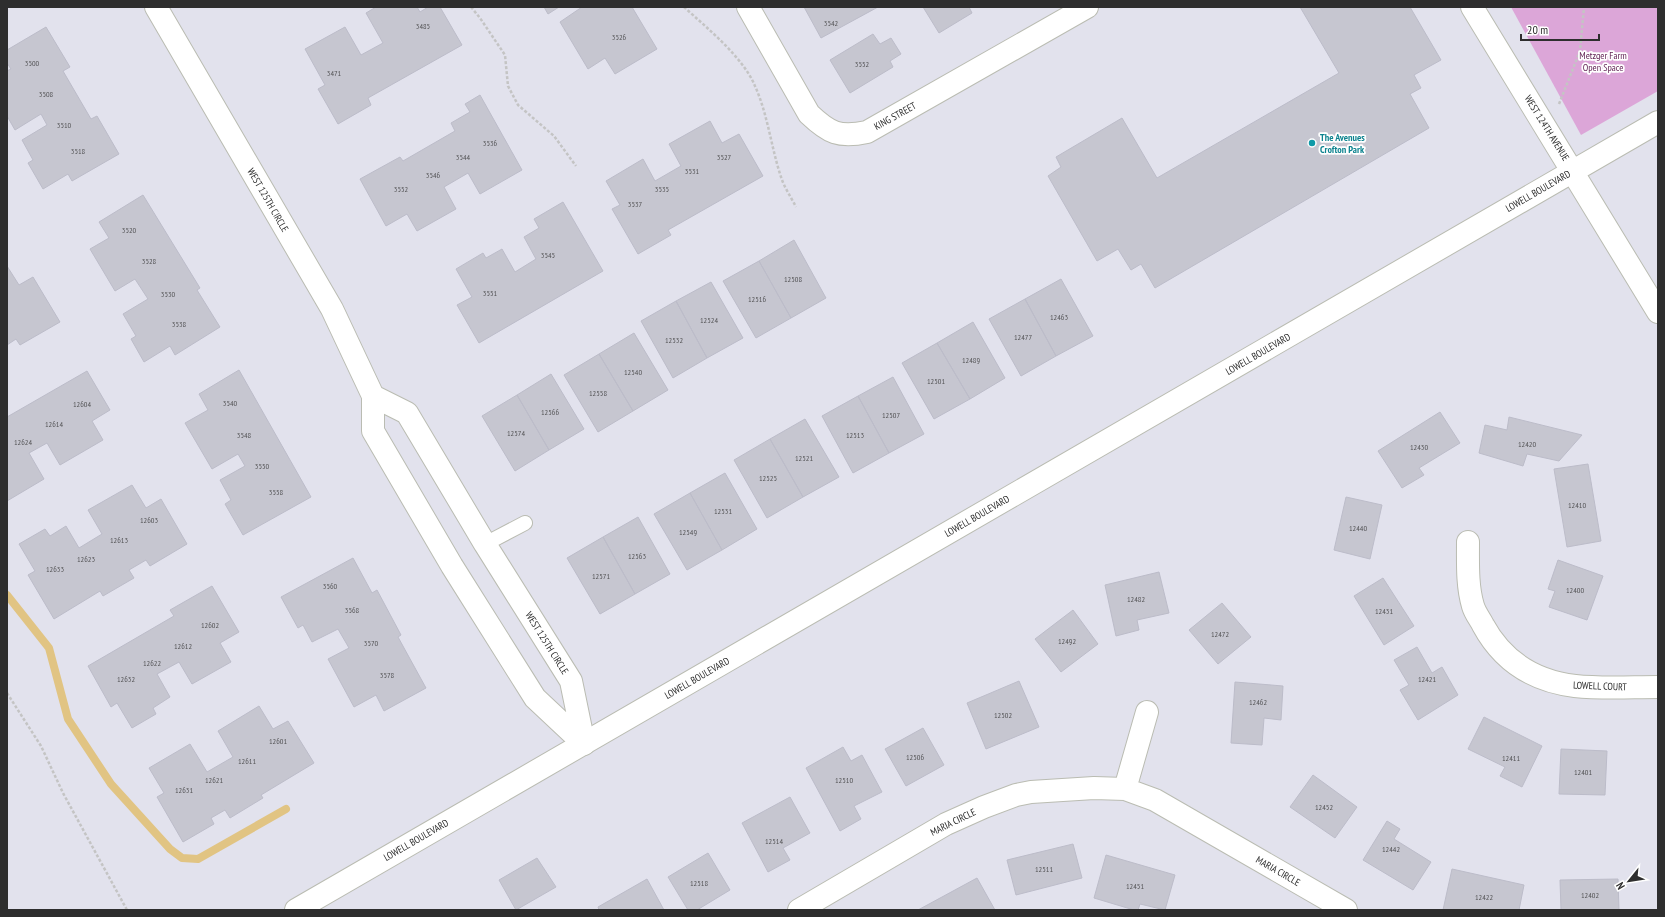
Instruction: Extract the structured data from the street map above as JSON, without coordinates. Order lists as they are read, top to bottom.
{
  "streets": {
    "street": [
      "KING STREET",
      "WEST 124TH AVENUE",
      "LOWELL BOULEVARD",
      "WEST 125TH CIRCLE",
      "LOWELL COURT",
      "MARIA CIRCLE"
    ]
  },
  "crossings": [
    ["WEST 124TH AVENUE", "LOWELL BOULEVARD"],
    ["LOWELL BOULEVARD", "WEST 125TH CIRCLE"]
  ],
  "parks": ["Metzger Farm Open Space"],
  "places": ["The Avenues Crofton Park"],
  "house_numbers": [
    "3542",
    "3485",
    "3526",
    "3500",
    "3552",
    "3471",
    "3508",
    "3510",
    "3536",
    "3518",
    "3544",
    "3527",
    "3531",
    "3546",
    "3552",
    "3535",
    "3537",
    "3520",
    "3545",
    "3528",
    "12508",
    "3551",
    "3530",
    "12516",
    "12463",
    "12524",
    "3538",
    "12477",
    "12532",
    "12489",
    "12540",
    "12501",
    "12558",
    "3540",
    "12604",
    "12566",
    "12507",
    "12614",
    "12574",
    "3548",
    "12513",
    "12624",
    "12420",
    "12430",
    "12521",
    "3550",
    "12525",
    "3558",
    "12410",
    "12531",
    "12603",
    "12440",
    "12549",
    "12613",
    "12563",
    "12623",
    "12633",
    "12571",
    "3560",
    "12400",
    "12482",
    "3568",
    "12431",
    "12602",
    "12472",
    "12492",
    "3570",
    "12612",
    "12622",
    "3578",
    "12632",
    "12421",
    "12462",
    "12502",
    "12601",
    "12506",
    "12411",
    "12611",
    "12401",
    "12621",
    "12510",
    "12631",
    "12452",
    "12514",
    "12442",
    "12511",
    "12518",
    "12451",
    "12402",
    "12422"
  ],
  "scale_bar": "20 m",
  "north": "bottom left"
}
